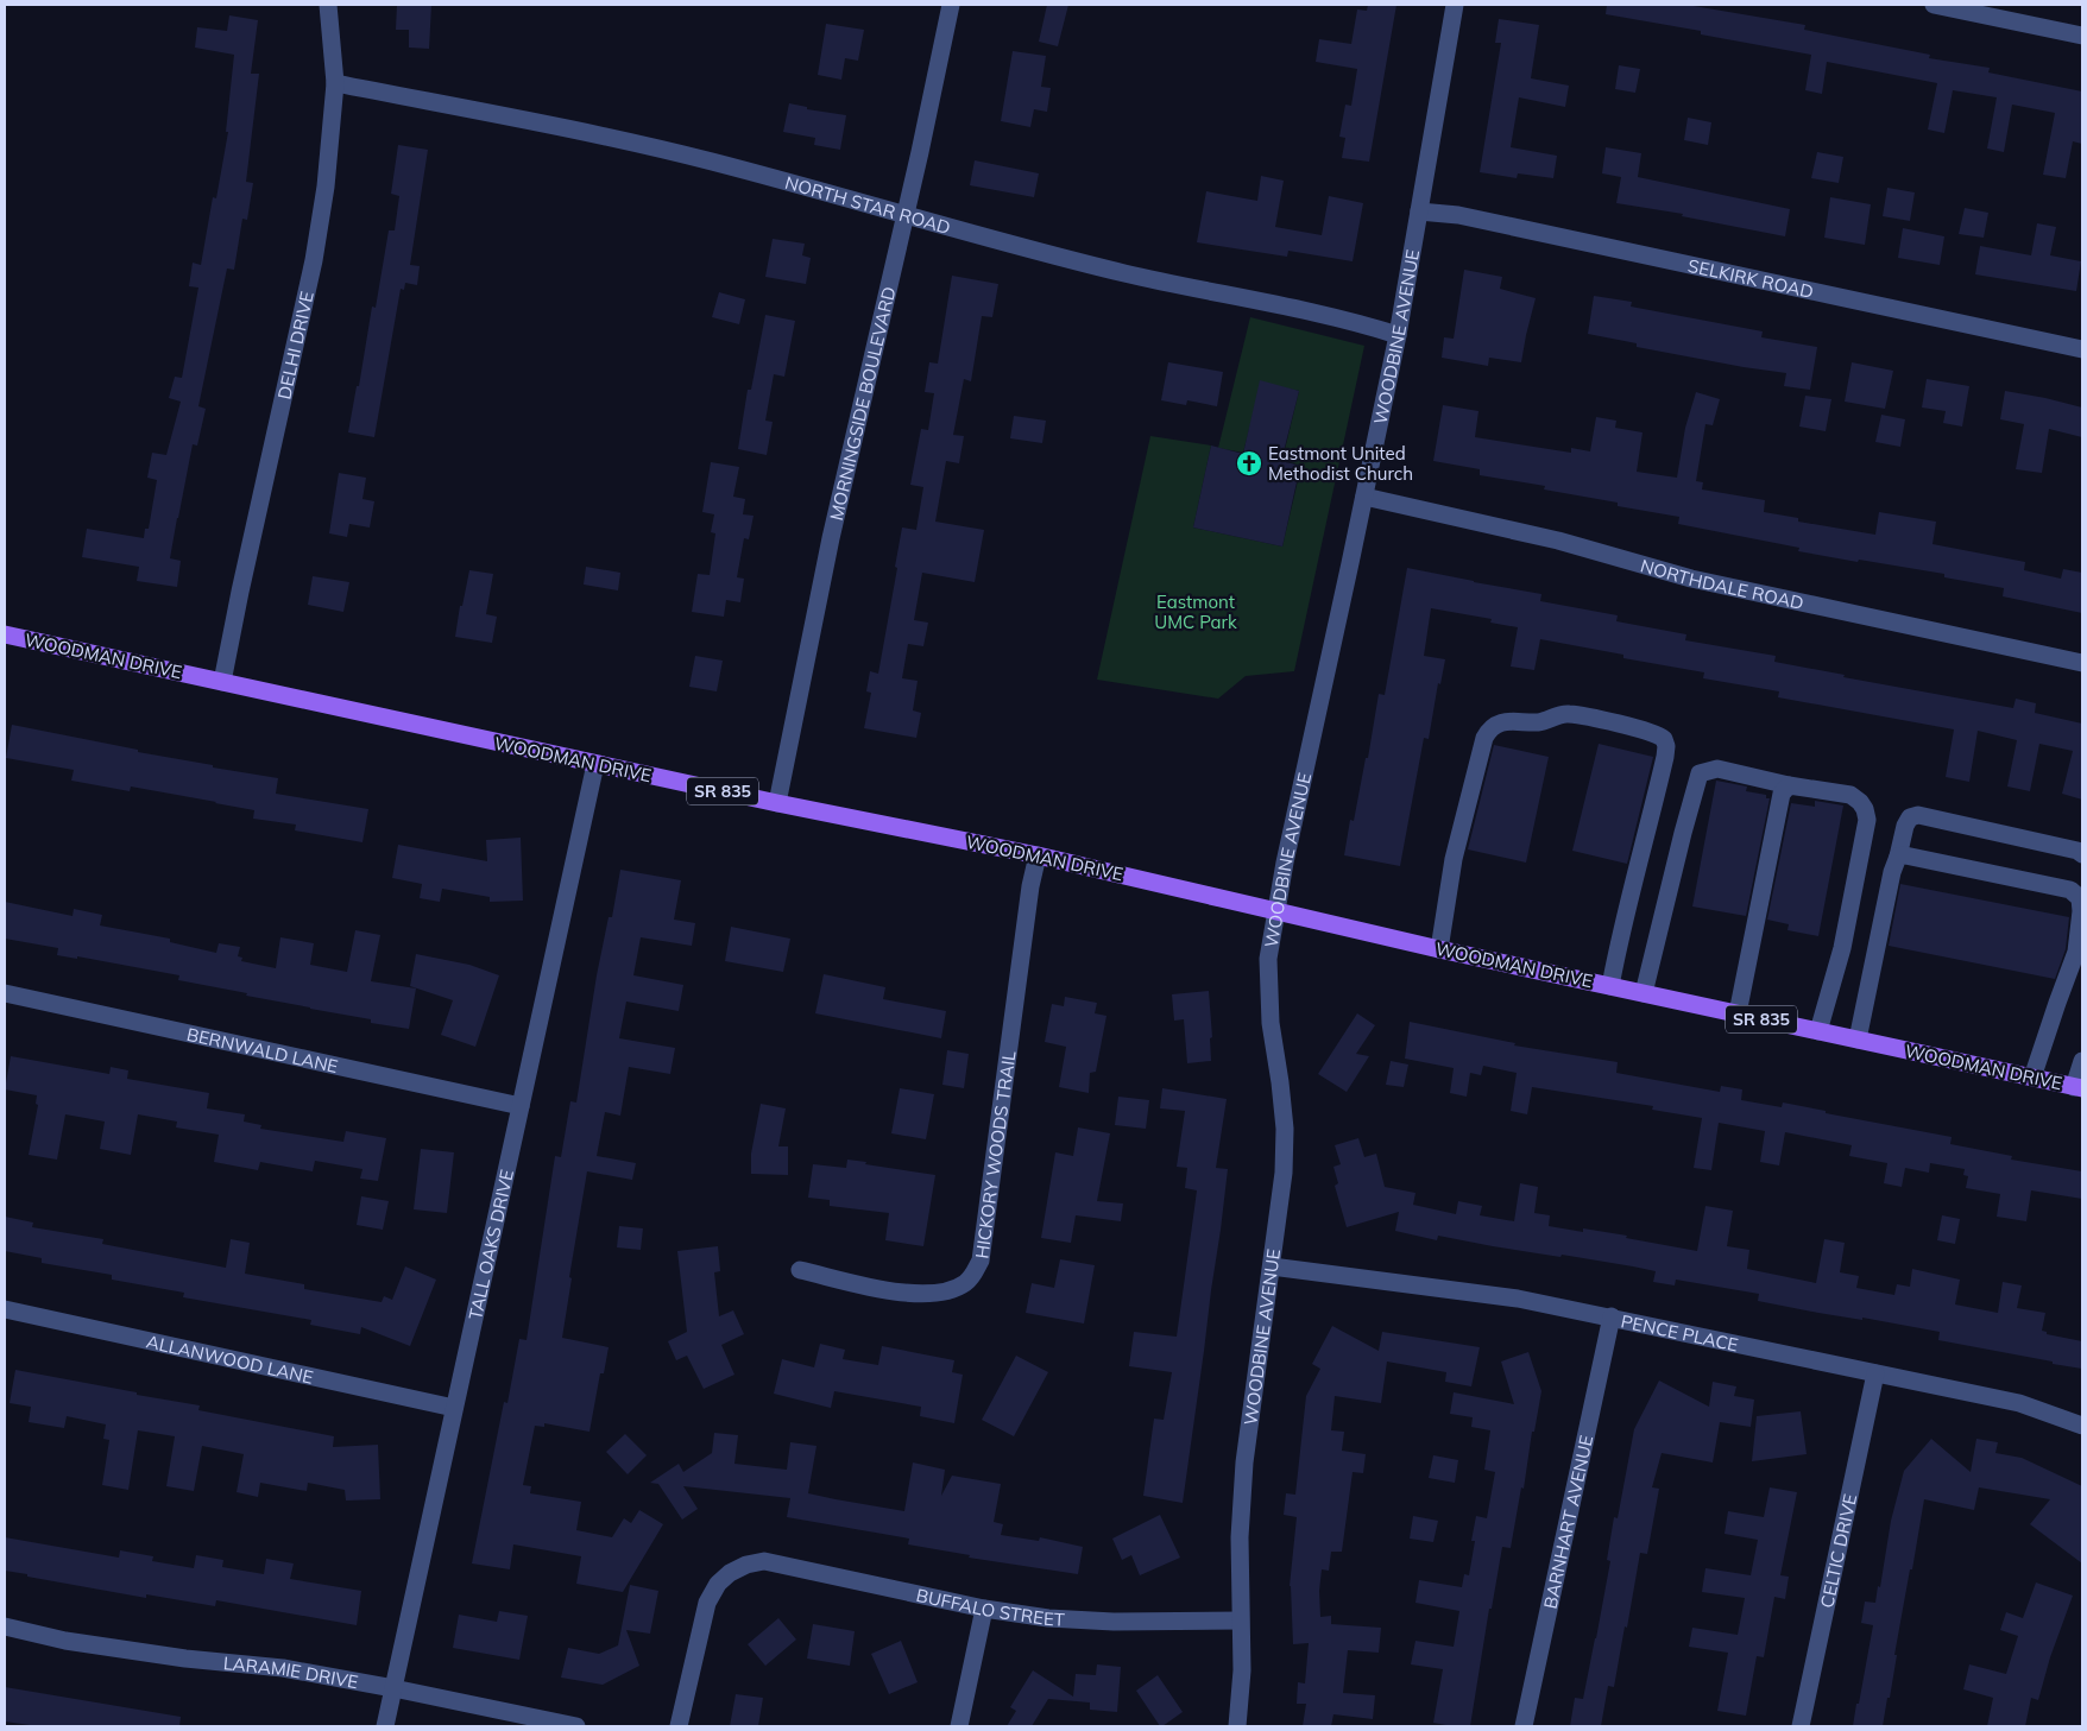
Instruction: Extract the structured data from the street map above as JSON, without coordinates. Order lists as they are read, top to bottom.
{
  "streets": {
    "main road": ["WOODMAN DRIVE", "SR 835"],
    "street": [
      "NORTH STAR ROAD",
      "SELKIRK ROAD",
      "WOODBINE AVENUE",
      "DELHI DRIVE",
      "MORNINGSIDE BOULEVARD",
      "NORTHDALE ROAD",
      "BERNWALD LANE",
      "HICKORY WOODS TRAIL",
      "TALL OAKS DRIVE",
      "PENCE PLACE",
      "ALLANWOOD LANE",
      "BARNHART AVENUE",
      "CELTIC DRIVE",
      "BUFFALO STREET",
      "LARAMIE DRIVE"
    ]
  },
  "crossings": [
    ["NORTH STAR ROAD", "WOODBINE AVENUE"],
    ["NORTH STAR ROAD", "DELHI DRIVE"],
    ["NORTH STAR ROAD", "MORNINGSIDE BOULEVARD"],
    ["SELKIRK ROAD", "WOODBINE AVENUE"],
    ["WOODBINE AVENUE", "NORTHDALE ROAD"],
    ["WOODBINE AVENUE", "WOODMAN DRIVE"],
    ["WOODBINE AVENUE", "PENCE PLACE"],
    ["WOODBINE AVENUE", "BUFFALO STREET"],
    ["DELHI DRIVE", "WOODMAN DRIVE"],
    ["MORNINGSIDE BOULEVARD", "WOODMAN DRIVE"],
    ["WOODMAN DRIVE", "HICKORY WOODS TRAIL"],
    ["WOODMAN DRIVE", "TALL OAKS DRIVE"],
    ["BERNWALD LANE", "TALL OAKS DRIVE"],
    ["TALL OAKS DRIVE", "ALLANWOOD LANE"],
    ["TALL OAKS DRIVE", "LARAMIE DRIVE"],
    ["PENCE PLACE", "BARNHART AVENUE"],
    ["PENCE PLACE", "CELTIC DRIVE"]
  ],
  "parks": ["Eastmont UMC Park"],
  "places": {
    "church": ["Eastmont United Methodist Church"]
  }
}
